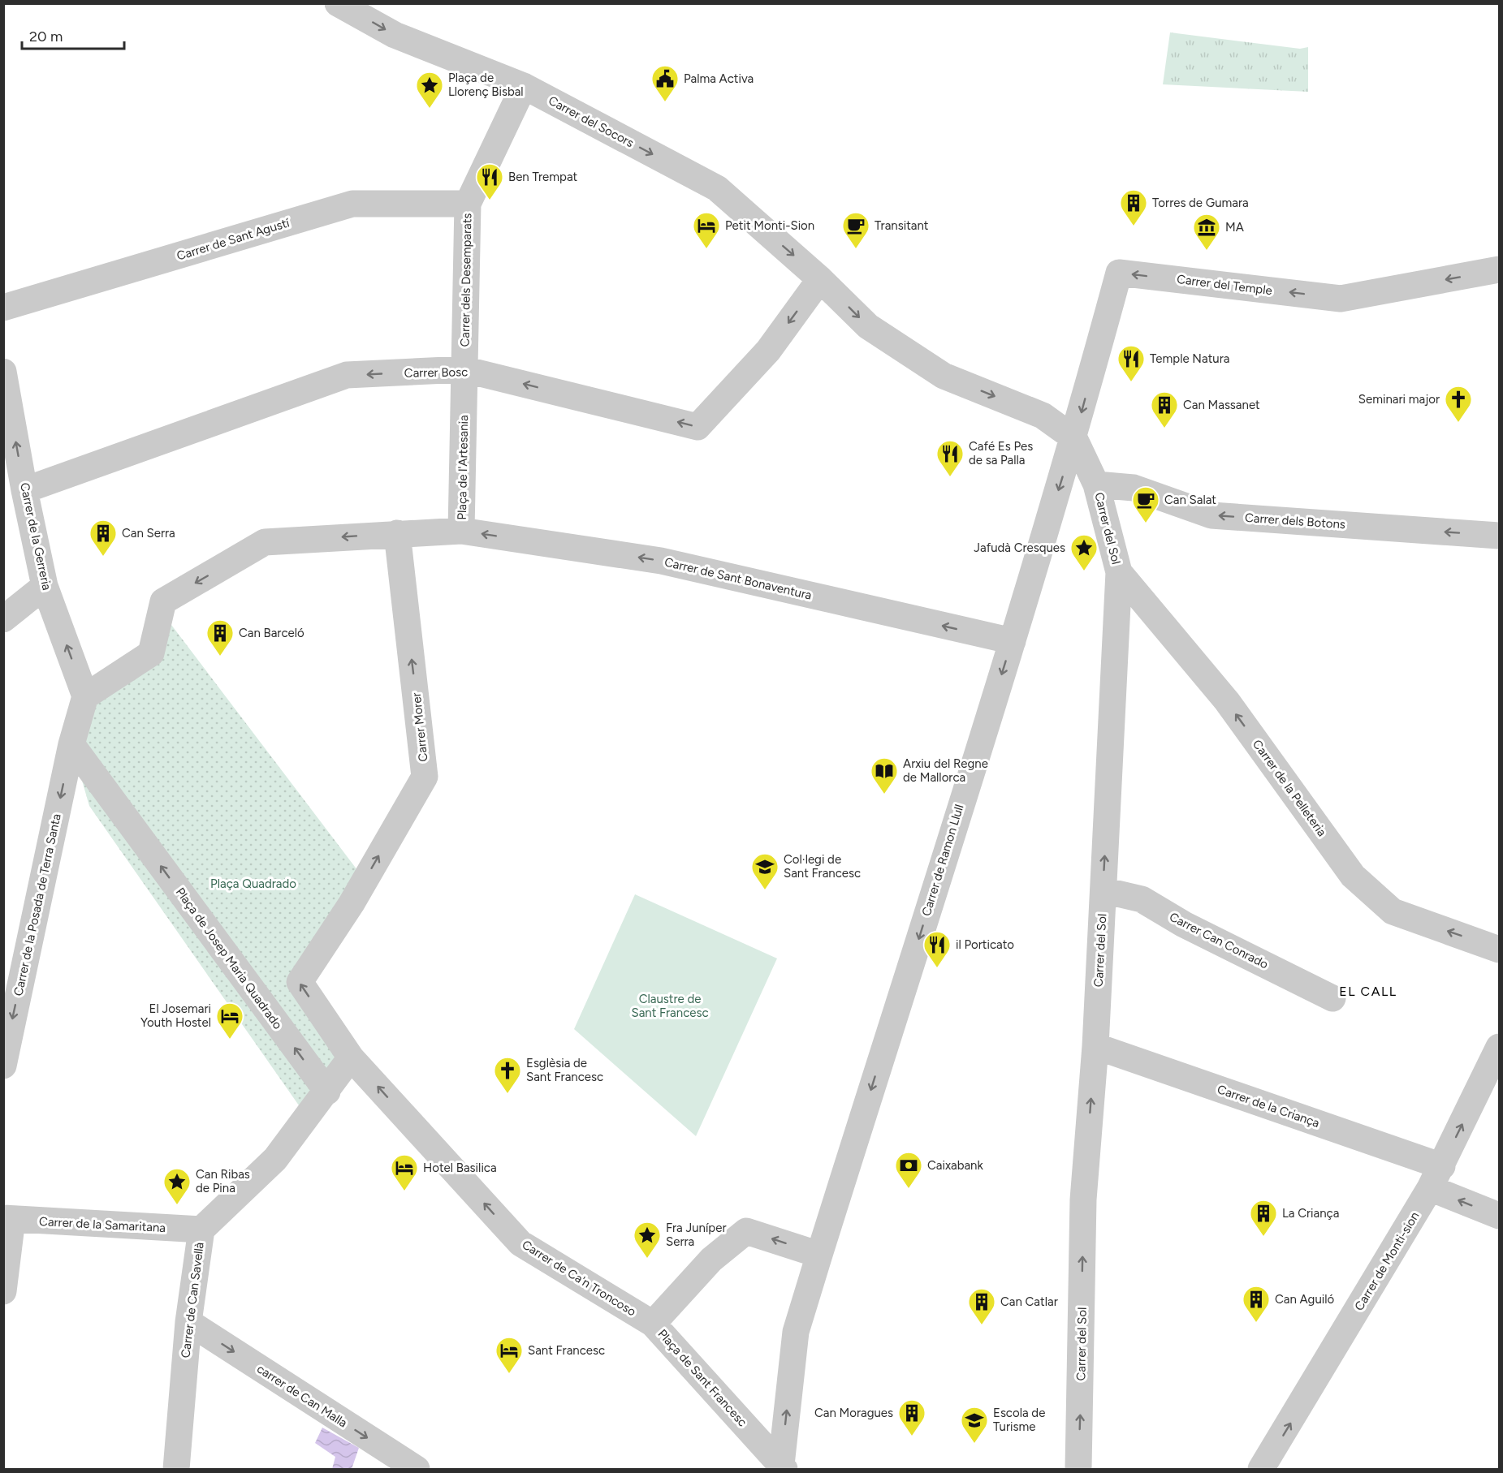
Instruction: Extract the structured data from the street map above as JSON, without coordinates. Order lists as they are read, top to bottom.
{
  "streets": {
    "street": [
      "Carrer del Socors",
      "Carrer de Sant Agustí",
      "Carrer dels Desemparats",
      "Carrer del Temple",
      "Carrer Bosc",
      "Plaça de l'Artesania",
      "Carrer dels Botons",
      "Carrer del Sol",
      "Carrer de la Gerreria",
      "Carrer de Sant Bonaventura",
      "Carrer Morer",
      "Carrer de la Pelleteria",
      "Carrer de Ramon Llull",
      "Carrer de la Posada de Terra Santa",
      "Carrer Can Conrado",
      "Plaça de Josep Maria Quadrado",
      "Carrer de la Criança",
      "Carrer de la Samaritana",
      "Carrer de Monti-sion",
      "Carrer de Ca'n Troncoso",
      "Carrer de Can Savellà",
      "Plaça de Sant Francesc",
      "carrer de Can Malla"
    ]
  },
  "crossings": [
    ["Carrer del Socors", "Carrer dels Desemparats"],
    ["Carrer del Socors", "Carrer del Temple"],
    ["Carrer del Socors", "Carrer Bosc"],
    ["Carrer del Socors", "Carrer del Sol"],
    ["Carrer del Socors", "Carrer de Ramon Llull"],
    ["Carrer de Sant Agustí", "Carrer dels Desemparats"],
    ["Carrer dels Desemparats", "Carrer Bosc"],
    ["Carrer dels Desemparats", "Plaça de l'Artesania"],
    ["Carrer del Temple", "Carrer del Sol"],
    ["Carrer del Temple", "Carrer de Ramon Llull"],
    ["Carrer Bosc", "Plaça de l'Artesania"],
    ["Carrer Bosc", "Carrer de la Gerreria"],
    ["Plaça de l'Artesania", "Carrer de la Gerreria"],
    ["Plaça de l'Artesania", "Carrer de Sant Bonaventura"],
    ["Plaça de l'Artesania", "Carrer Morer"],
    ["Carrer dels Botons", "Carrer del Sol"],
    ["Carrer del Sol", "Carrer de la Pelleteria"],
    ["Carrer del Sol", "Carrer de Ramon Llull"],
    ["Carrer del Sol", "Carrer Can Conrado"],
    ["Carrer del Sol", "Carrer de la Criança"],
    ["Carrer de Sant Bonaventura", "Carrer de Ramon Llull"],
    ["Carrer Morer", "Carrer de Ca'n Troncoso"],
    ["Carrer de Ramon Llull", "Plaça de Sant Francesc"],
    ["Carrer de la Posada de Terra Santa", "Plaça de Josep Maria Quadrado"],
    ["Plaça de Josep Maria Quadrado", "Carrer de Can Savellà"],
    ["Carrer de la Criança", "Carrer de Monti-sion"],
    ["Carrer de la Samaritana", "Carrer de Can Savellà"],
    ["Carrer de Ca'n Troncoso", "Plaça de Sant Francesc"],
    ["Carrer de Can Savellà", "carrer de Can Malla"]
  ],
  "one_way": [
    "Carrer del Socors",
    "Carrer del Temple",
    "Carrer Bosc",
    "Plaça de l'Artesania",
    "Carrer dels Botons",
    "Carrer del Sol",
    "Carrer de la Gerreria",
    "Carrer de Sant Bonaventura",
    "Carrer Morer",
    "Carrer de la Pelleteria",
    "Carrer de Ramon Llull",
    "Carrer de la Posada de Terra Santa",
    "Plaça de Josep Maria Quadrado",
    "Carrer de Monti-sion",
    "Carrer de Ca'n Troncoso",
    "carrer de Can Malla"
  ],
  "districts": ["EL CALL"],
  "parks": ["Plaça Quadrado", "Claustre de Sant Francesc"],
  "places": {
    "public building": ["Palma Activa"],
    "place": [
      "Plaça de Llorenç Bisbal",
      "Jafudà Cresques",
      "Can Ribas de Pina",
      "Fra Juníper Serra"
    ],
    "restaurant": [
      "Ben Trempat",
      "Temple Natura",
      "Café Es Pes de sa Palla",
      "il Porticato"
    ],
    "building": [
      "Torres de Gumara",
      "Can Massanet",
      "Can Serra",
      "Can Barceló",
      "La Criança",
      "Can Aguiló",
      "Can Catlar",
      "Can Moragues"
    ],
    "hotel": [
      "Petit Monti-Sion",
      "El Josemari Youth Hostel",
      "Hotel Basilica",
      "Sant Francesc"
    ],
    "cafe": ["Transitant", "Can Salat"],
    "museum": ["MA"],
    "church": ["Seminari major", "Esglèsia de Sant Francesc"],
    "library": ["Arxiu del Regne de Mallorca"],
    "school or university": ["Col·legi de Sant Francesc", "Escola de Turisme"],
    "bank": ["Caixabank"]
  },
  "scale_bar": "20 m"
}
